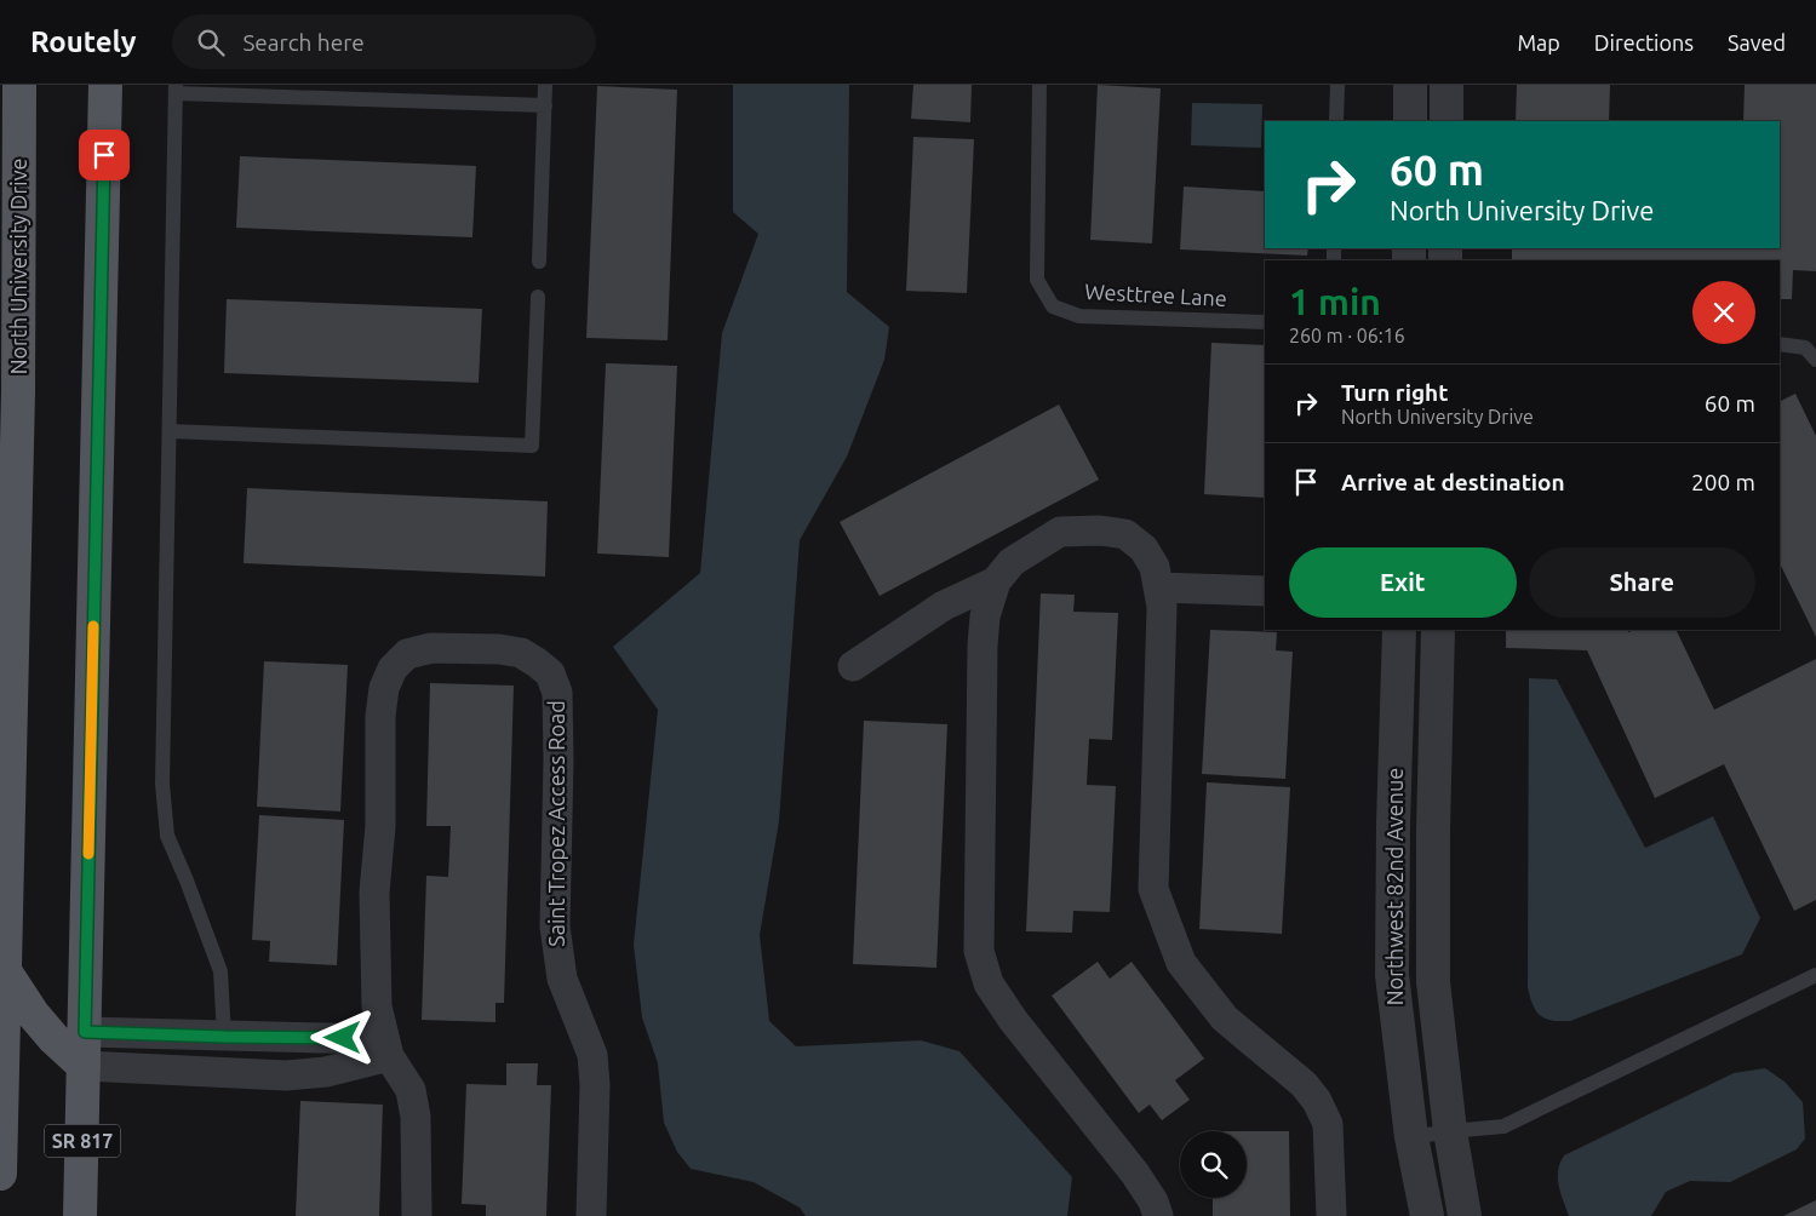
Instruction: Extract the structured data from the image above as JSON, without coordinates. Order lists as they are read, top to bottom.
{
  "streets": {
    "main road": ["North University Drive", "SR 817"],
    "street": ["Saint Tropez Access Road", "Northwest 82nd Avenue"],
    "lane": ["Westtree Lane"]
  },
  "page": {
    "header": "Routely",
    "search": "Search here",
    "nav": ["Map", "Directions", "Saved"],
    "turn": ["60 m", "North University Drive"],
    "heading": ["1 min", "260 m · 06:16"],
    "list": [
      {
        "name": "Turn right",
        "note": "North University Drive",
        "value": "60 m"
      },
      {
        "name": "Arrive at destination",
        "value": "200 m"
      }
    ],
    "buttons": ["Exit", "Share"]
  }
}
